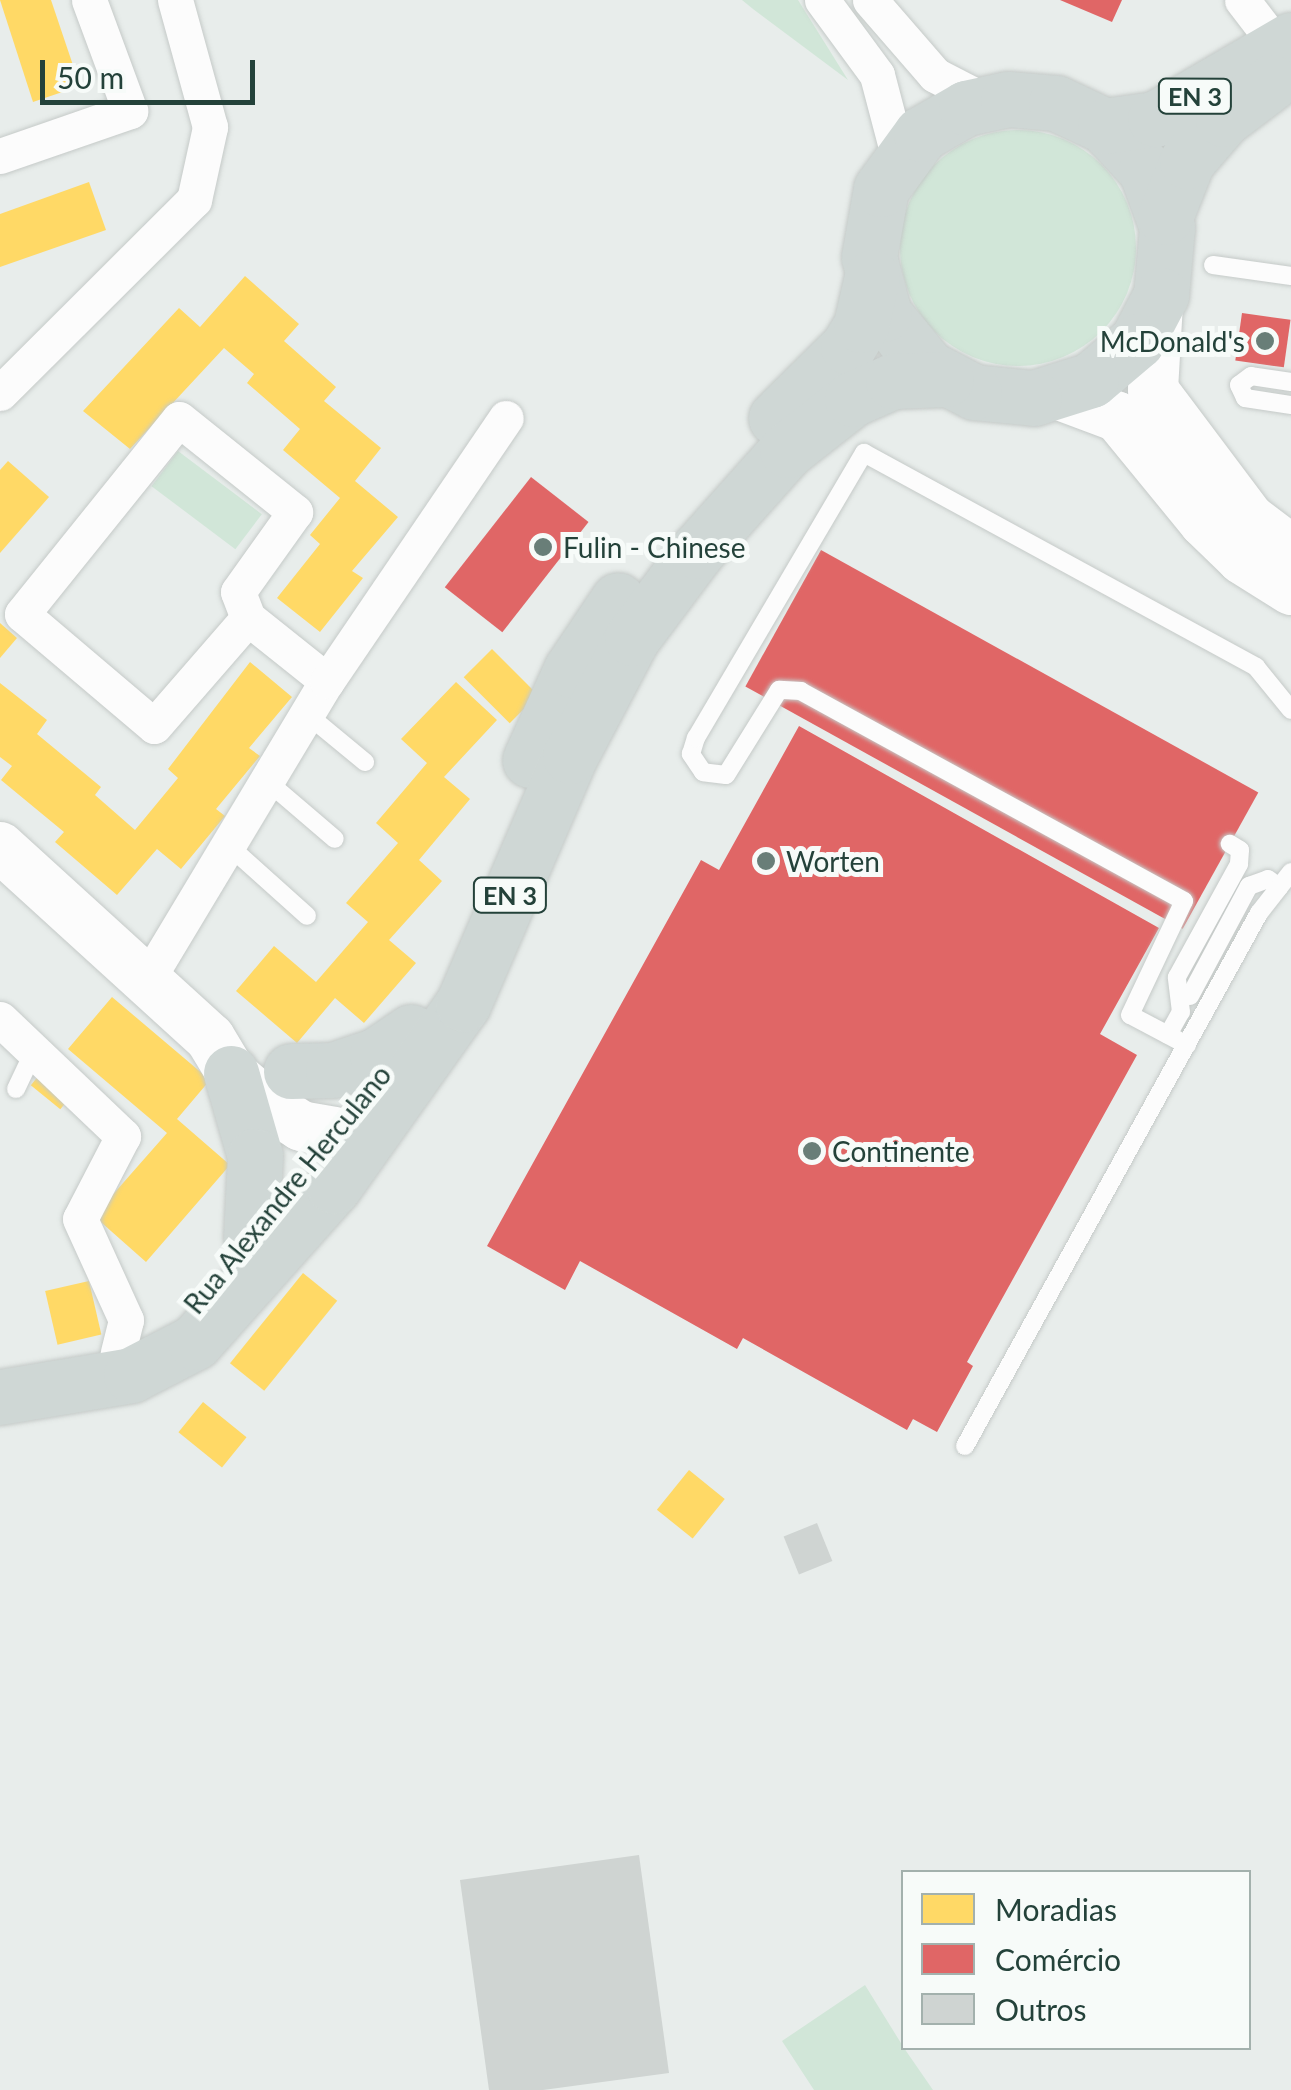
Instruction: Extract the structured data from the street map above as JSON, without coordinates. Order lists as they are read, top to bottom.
{
  "streets": {
    "main road": ["EN 3", "Rua Alexandre Herculano"]
  },
  "crossings": [
    ["EN 3", "Rua Alexandre Herculano"]
  ],
  "places": [
    "McDonald's",
    "Fulin - Chinese",
    "Worten",
    "Continente"
  ],
  "legend": ["Moradias", "Comércio", "Outros"],
  "scale_bar": "50 m"
}
